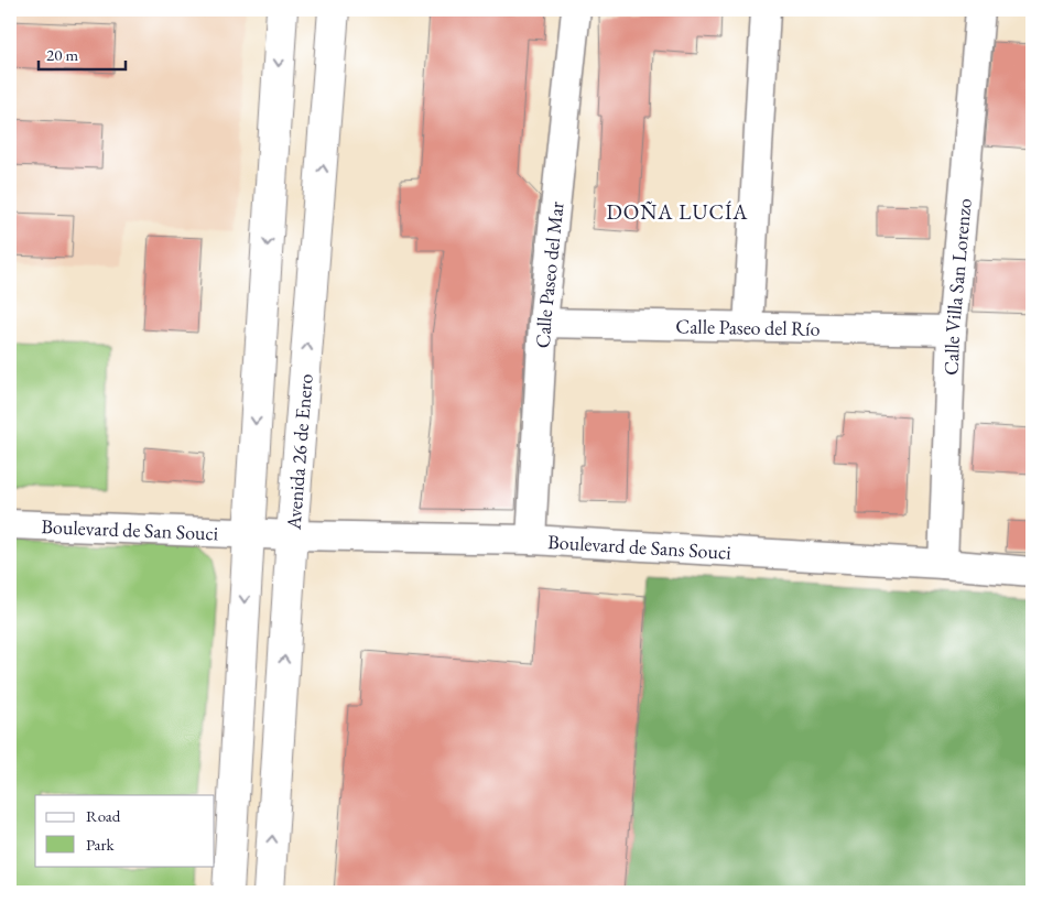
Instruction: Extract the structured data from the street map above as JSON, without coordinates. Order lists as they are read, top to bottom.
{
  "streets": {
    "street": [
      "Calle Paseo del Mar",
      "Calle Villa San Lorenzo",
      "Calle Paseo del Río",
      "Avenida 26 de Enero",
      "Boulevard de San Souci",
      "Boulevard de Sans Souci"
    ]
  },
  "crossings": [
    ["Calle Paseo del Mar", "Calle Paseo del Río"],
    ["Calle Paseo del Mar", "Boulevard de Sans Souci"],
    ["Calle Villa San Lorenzo", "Calle Paseo del Río"],
    ["Calle Villa San Lorenzo", "Boulevard de Sans Souci"],
    ["Avenida 26 de Enero", "Boulevard de Sans Souci"],
    ["Boulevard de San Souci", "Boulevard de Sans Souci"]
  ],
  "districts": ["DOÑA LUCÍA"],
  "legend": ["Road", "Park"],
  "scale_bar": "20 m"
}
